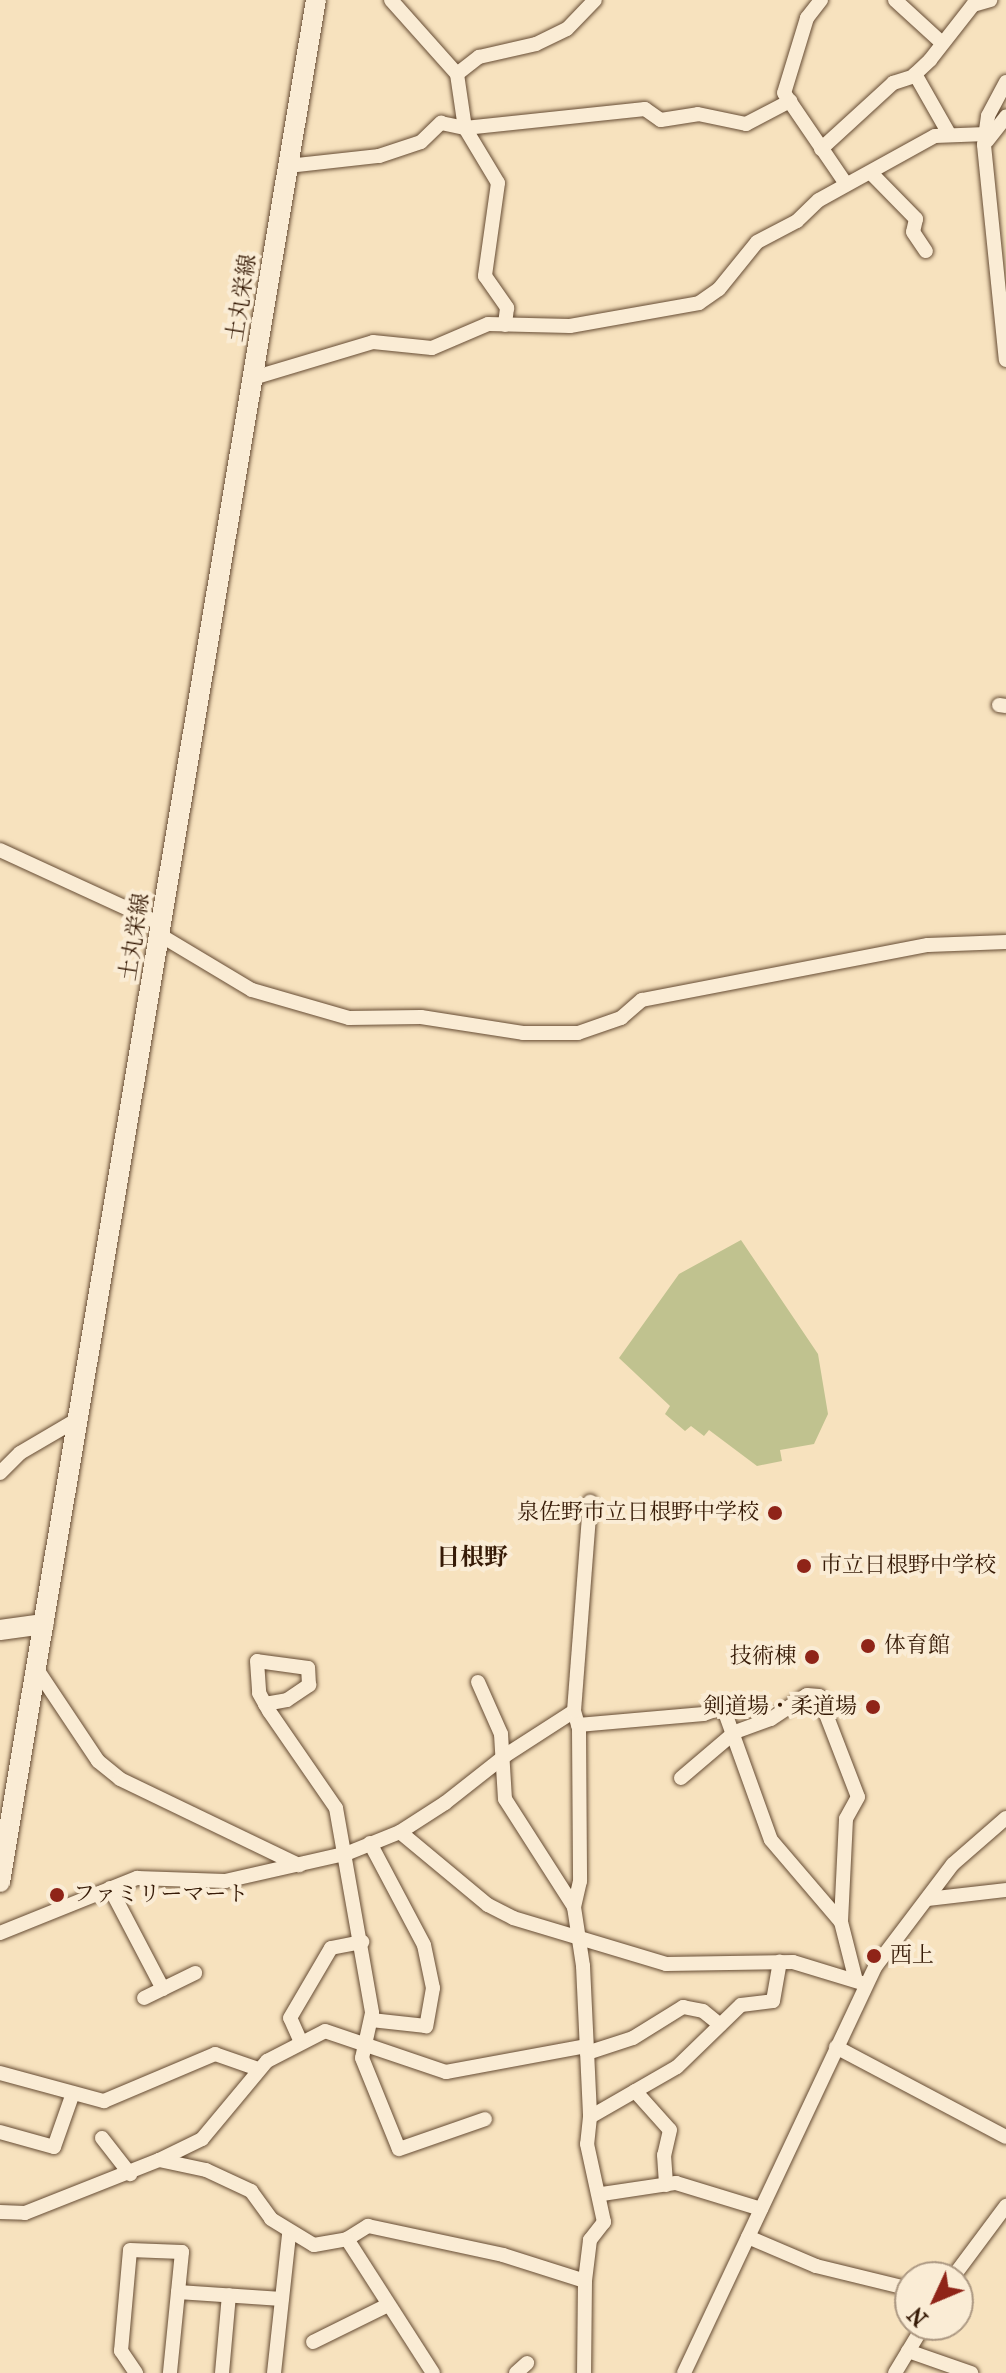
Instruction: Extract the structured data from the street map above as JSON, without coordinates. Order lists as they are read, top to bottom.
{
  "streets": {
    "main road": ["土丸栄線"]
  },
  "districts": ["日根野"],
  "places": [
    "泉佐野市立日根野中学校",
    "市立日根野中学校",
    "体育館",
    "技術棟",
    "剣道場・柔道場",
    "ファミリーマート",
    "西上"
  ],
  "north": "bottom left"
}
